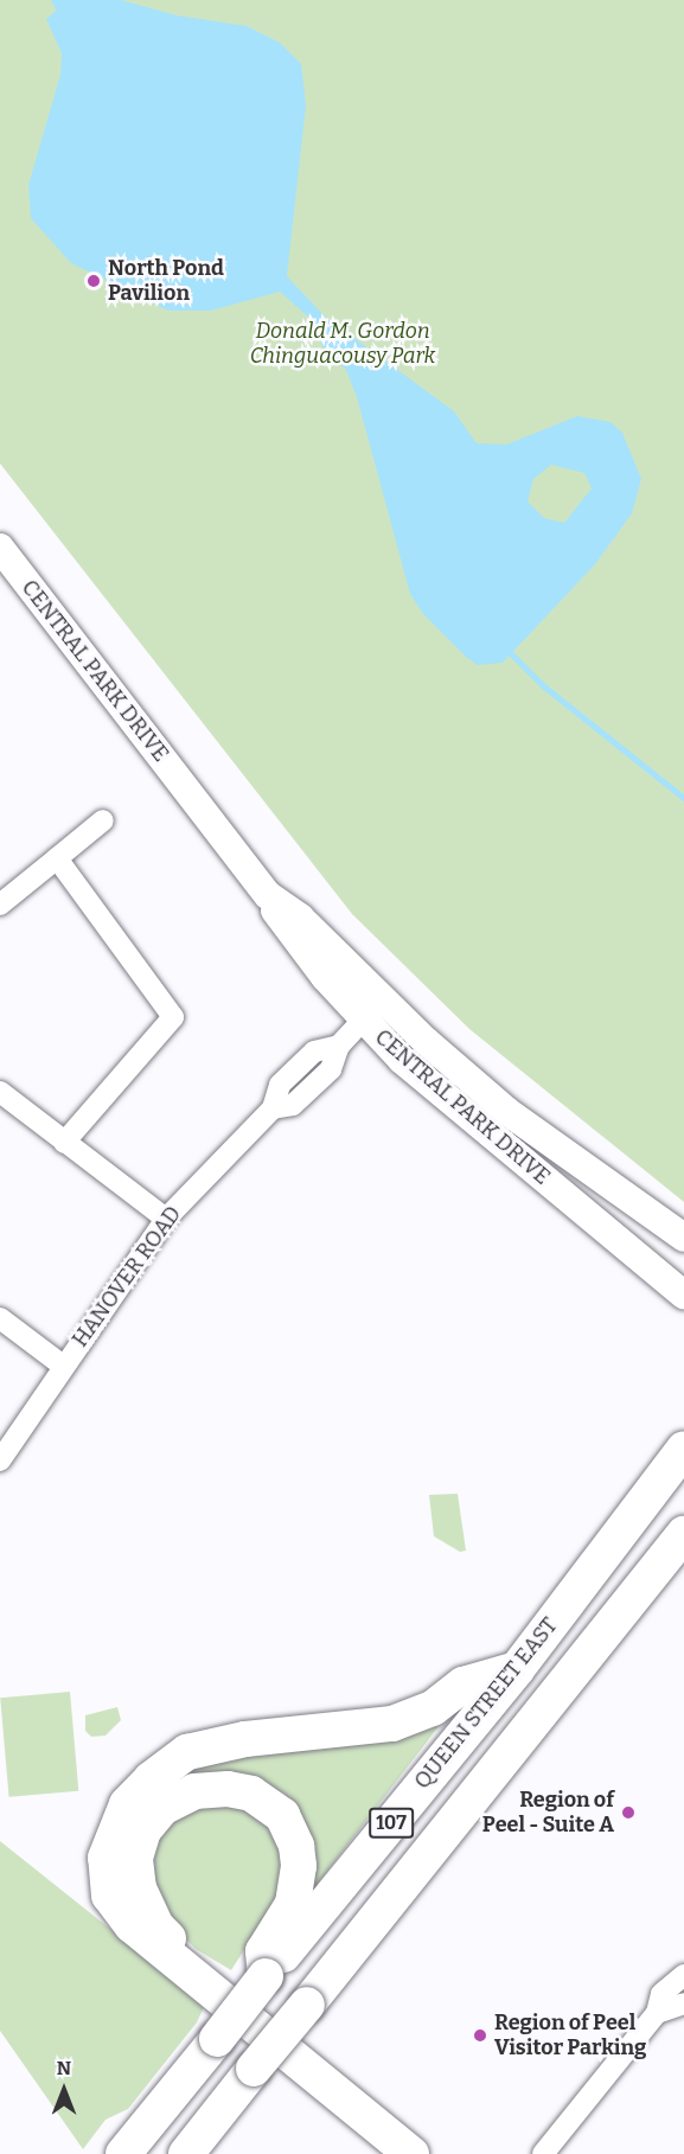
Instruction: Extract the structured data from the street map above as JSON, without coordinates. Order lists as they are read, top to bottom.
{
  "streets": {
    "main road": ["QUEEN STREET EAST", "107"],
    "street": ["CENTRAL PARK DRIVE", "HANOVER ROAD"]
  },
  "crossings": [
    ["CENTRAL PARK DRIVE", "HANOVER ROAD"]
  ],
  "parks": ["Donald M. Gordon Chinguacousy Park"],
  "places": ["North Pond Pavilion", "Region of Peel - Suite A", "Region of Peel Visitor Parking"],
  "north": "top"
}
